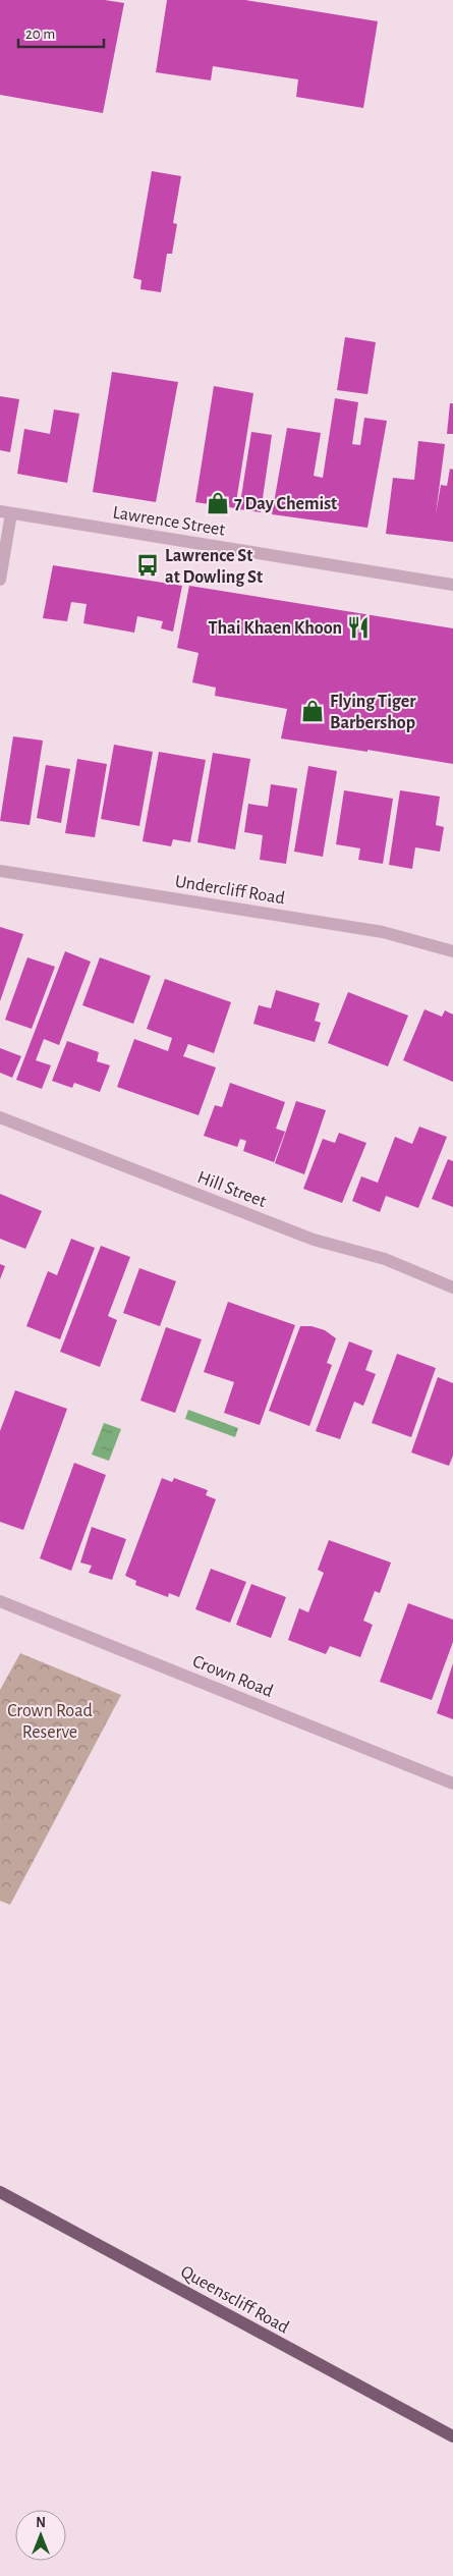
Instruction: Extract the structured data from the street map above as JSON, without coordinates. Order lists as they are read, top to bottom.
{
  "streets": {
    "main road": ["Queenscliff Road"],
    "street": [
      "Lawrence Street",
      "Undercliff Road",
      "Hill Street",
      "Crown Road"
    ]
  },
  "parks": ["Crown Road Reserve"],
  "places": {
    "shop": ["7 Day Chemist", "Flying Tiger Barbershop"],
    "bus stop": ["Lawrence St at Dowling St"],
    "restaurant": ["Thai Khaen Khoon"]
  },
  "scale_bar": "20 m",
  "north": "top"
}
